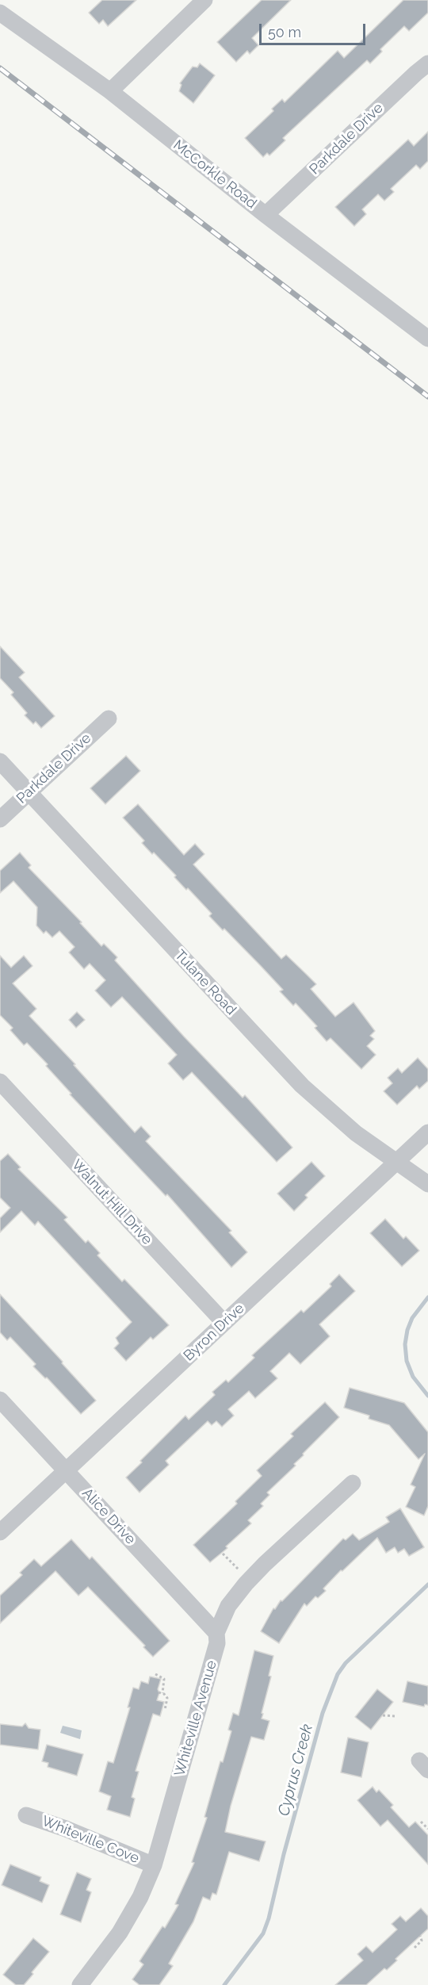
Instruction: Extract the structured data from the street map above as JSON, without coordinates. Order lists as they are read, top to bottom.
{
  "streets": {
    "street": [
      "Parkdale Drive",
      "McCorkle Road",
      "Tulane Road",
      "Walnut Hill Drive",
      "Byron Drive",
      "Alice Drive",
      "Whiteville Avenue",
      "Whiteville Cove"
    ]
  },
  "crossings": [
    ["Parkdale Drive", "McCorkle Road"],
    ["Parkdale Drive", "Tulane Road"],
    ["Tulane Road", "Byron Drive"],
    ["Walnut Hill Drive", "Byron Drive"],
    ["Byron Drive", "Alice Drive"],
    ["Alice Drive", "Whiteville Avenue"],
    ["Whiteville Avenue", "Whiteville Cove"]
  ],
  "water": ["Cyprus Creek"],
  "scale_bar": "50 m"
}
